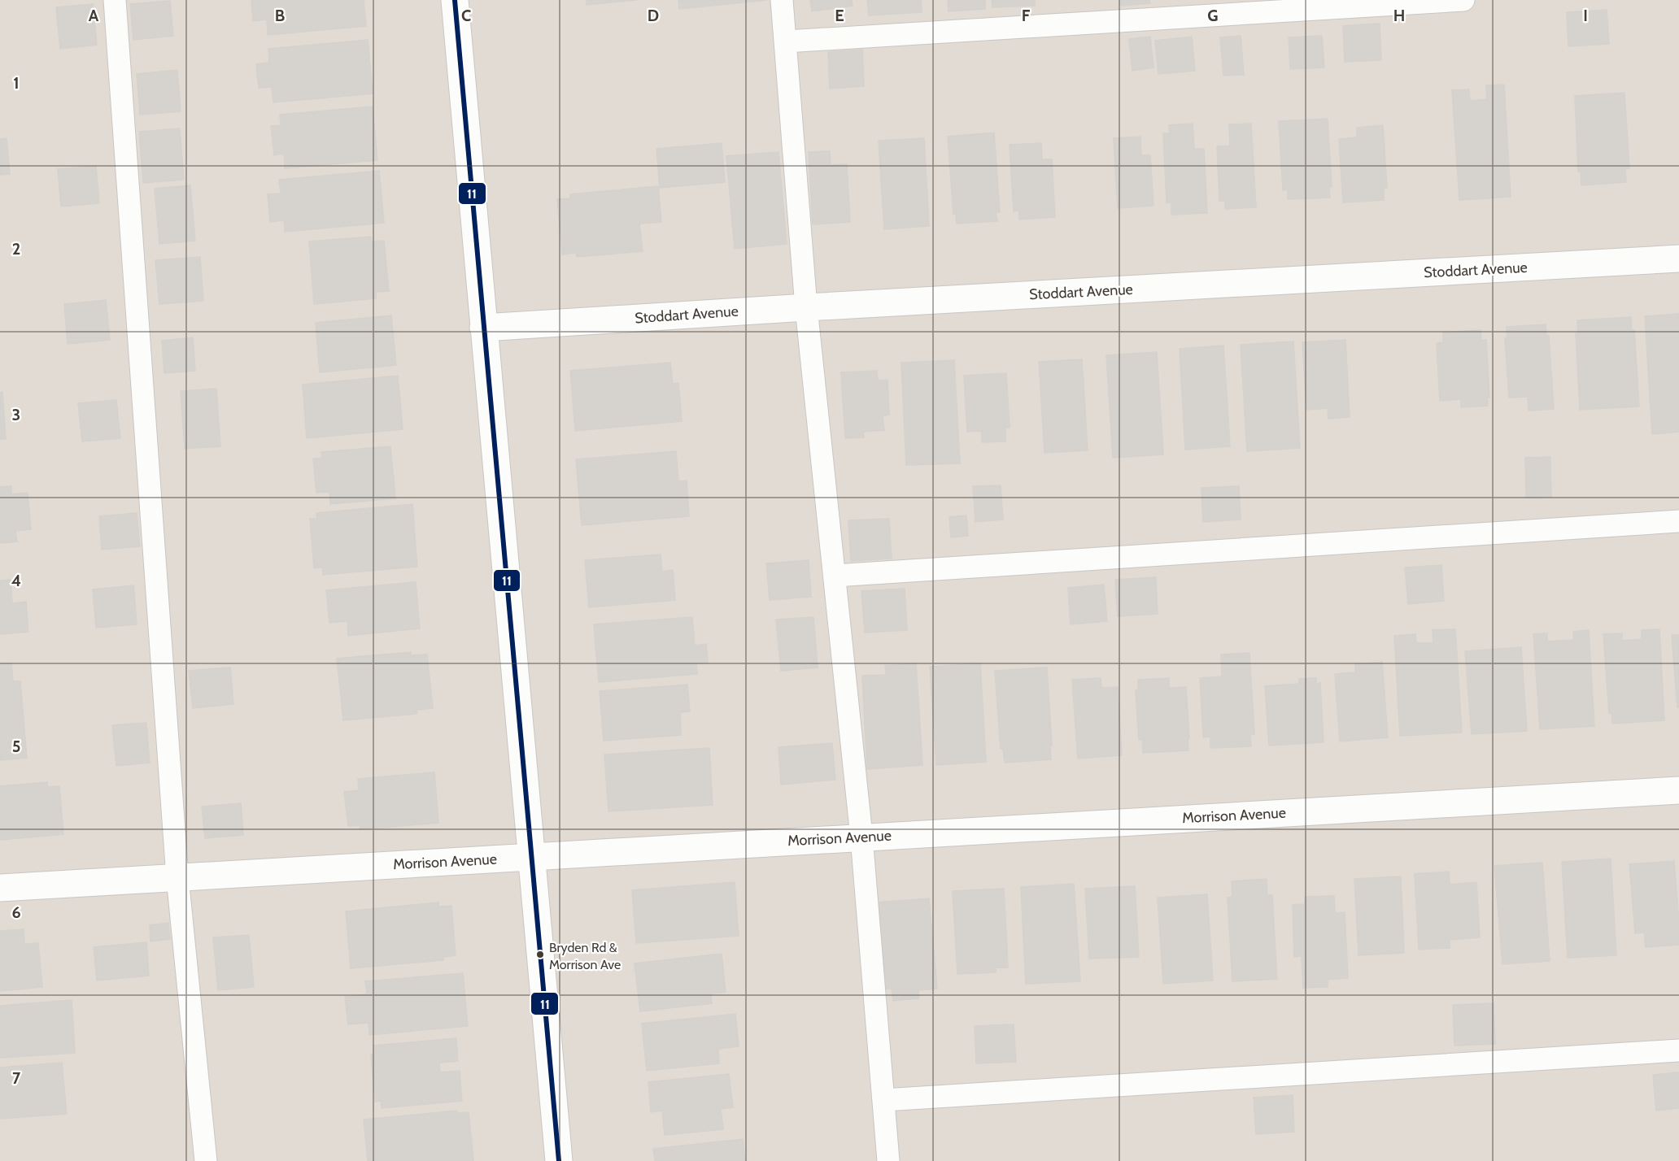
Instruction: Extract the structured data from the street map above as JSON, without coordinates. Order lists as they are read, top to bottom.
{
  "streets": {
    "street": ["Stoddart Avenue", "Morrison Avenue"]
  },
  "places": ["Bryden Rd & Morrison Ave"],
  "lines": ["transit line 11"],
  "grid": {
    "columns": [
      "A",
      "B",
      "C",
      "D",
      "E",
      "F",
      "G",
      "H",
      "I"
    ],
    "rows": [
      "1",
      "2",
      "3",
      "4",
      "5",
      "6",
      "7"
    ]
  }
}
